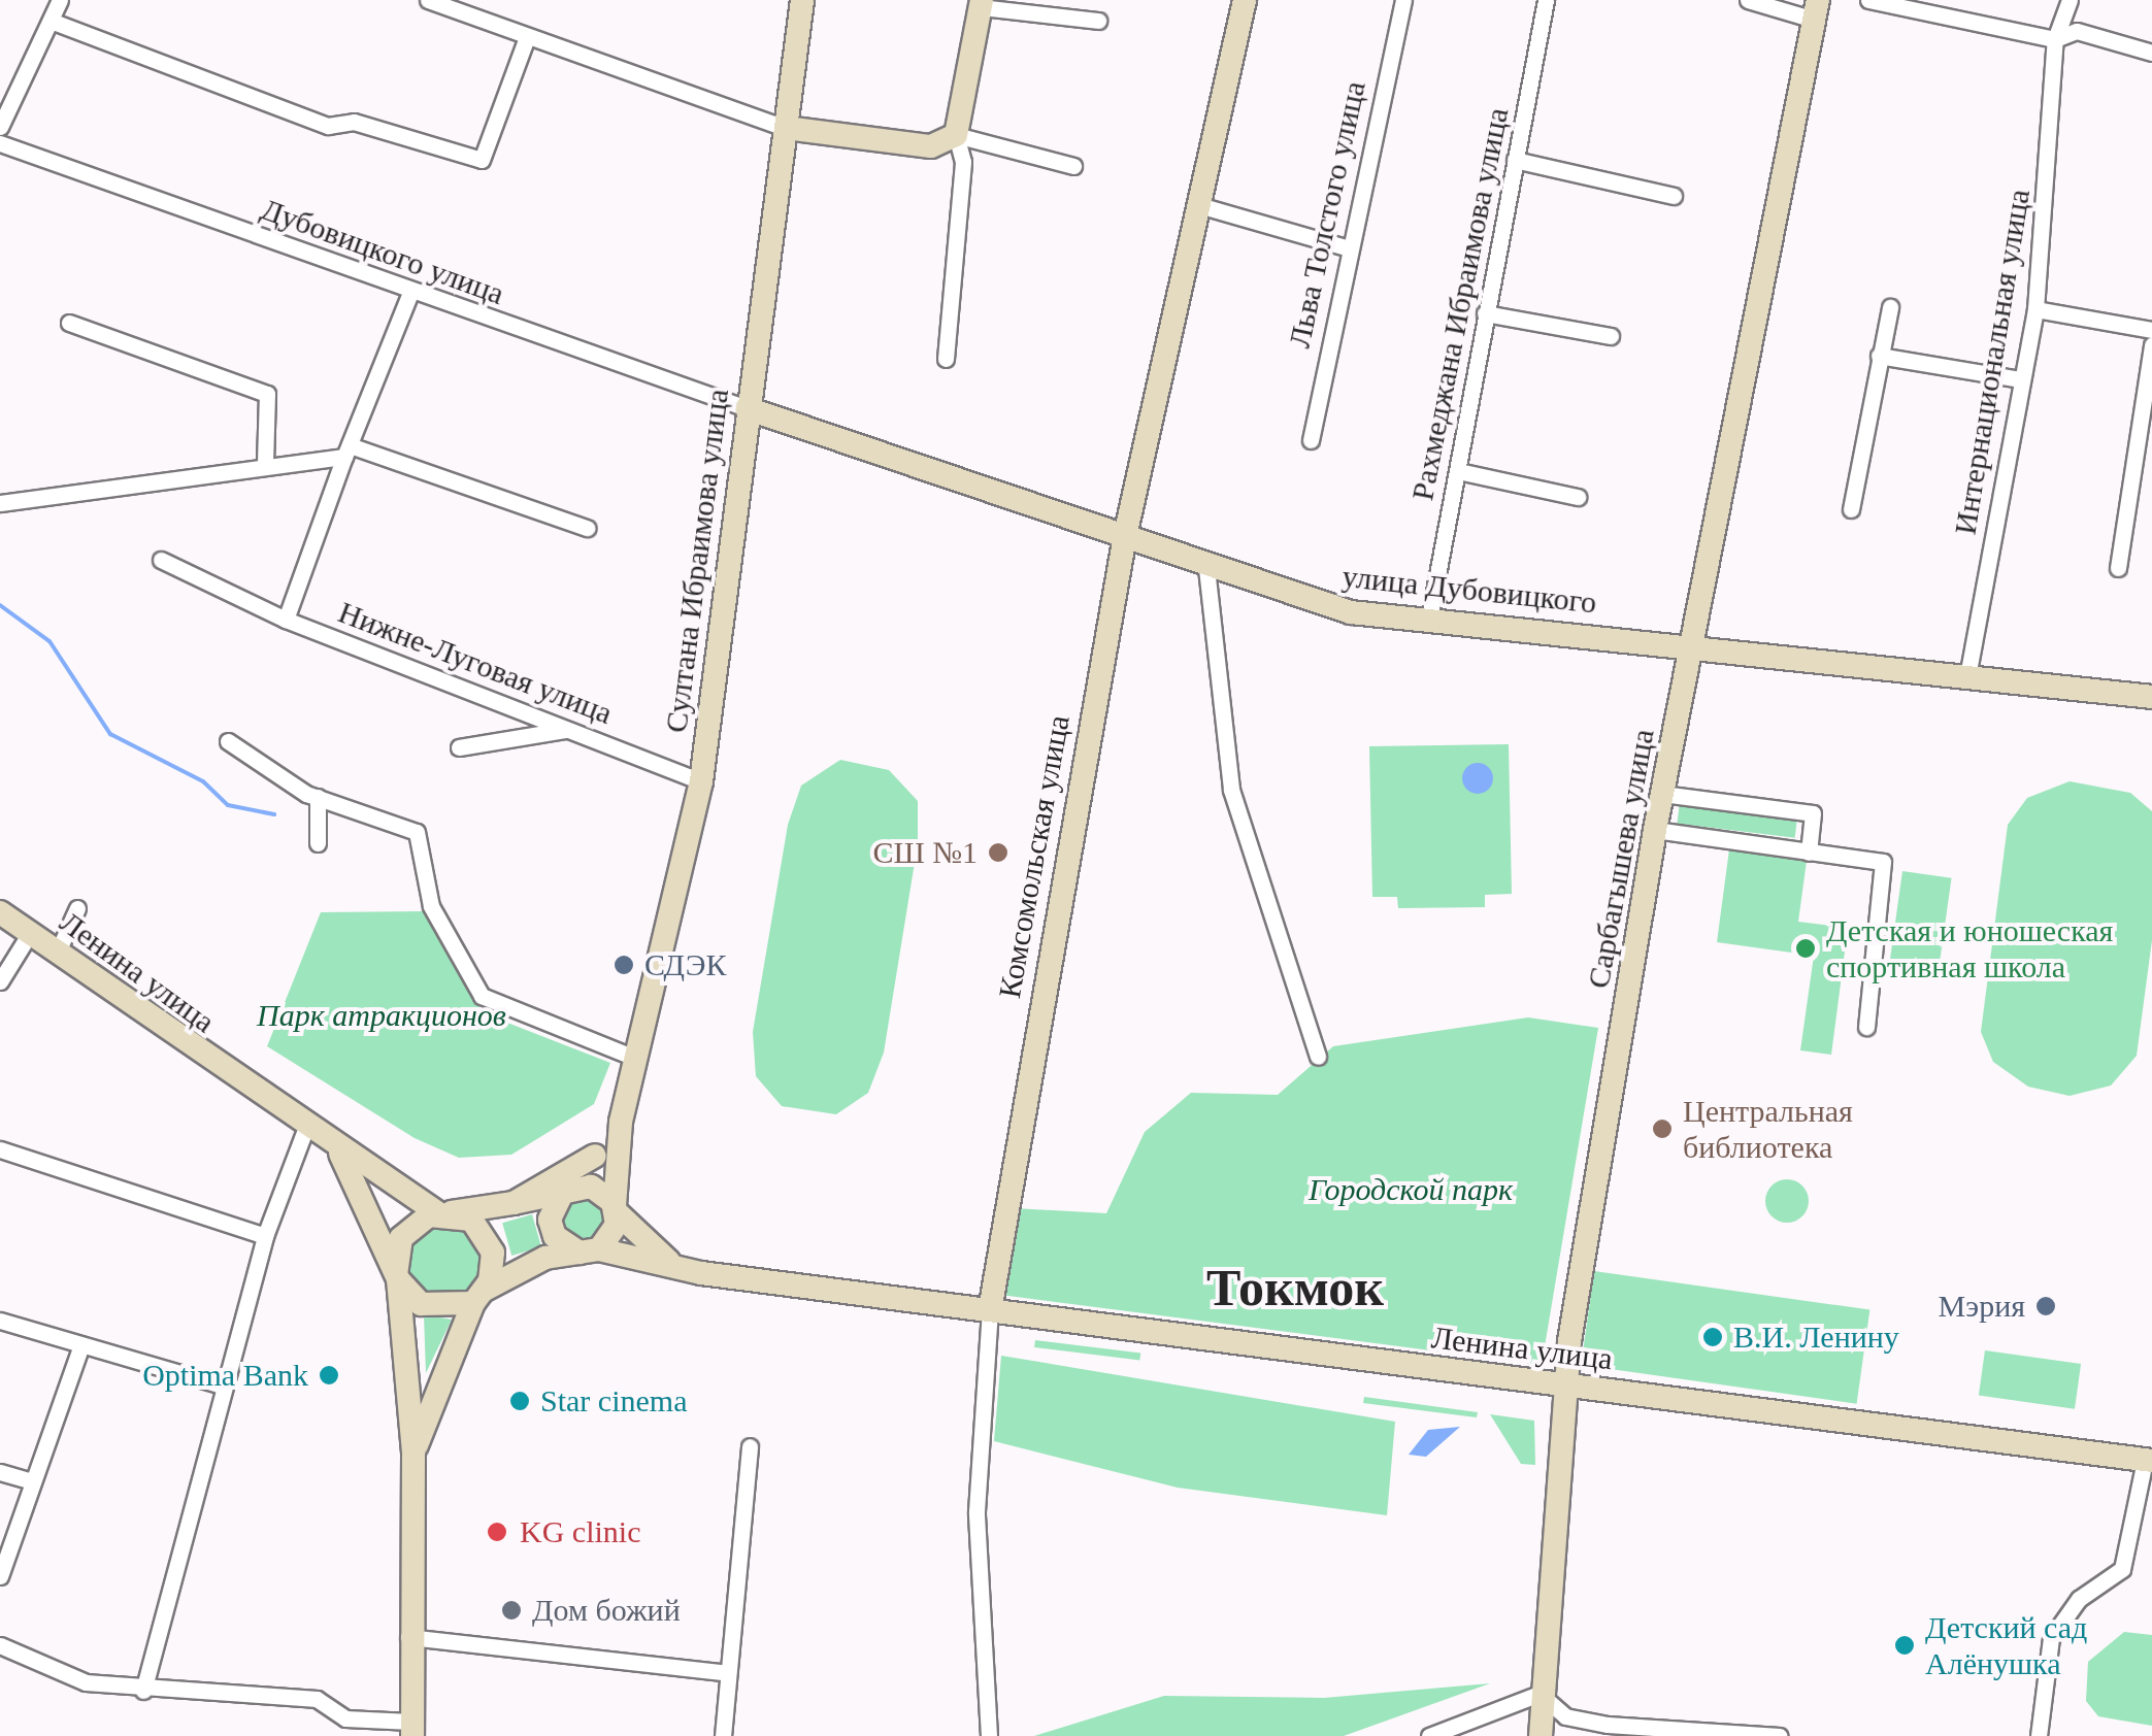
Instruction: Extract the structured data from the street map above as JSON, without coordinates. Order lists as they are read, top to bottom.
{
  "streets": {
    "main road": [
      "Султана Ибраимова улица",
      "улица Дубовицкого",
      "Комсомольская улица",
      "Сарбагышева улица",
      "Ленина улица"
    ],
    "street": [
      "Льва Толстого улица",
      "Дубовицкого улица",
      "Рахмеджана Ибраимова улица",
      "Интернациональная улица",
      "Нижне-Луговая улица"
    ]
  },
  "crossings": [
    ["Дубовицкого улица", "Султана Ибраимова улица"],
    ["Дубовицкого улица", "улица Дубовицкого"],
    ["Рахмеджана Ибраимова улица", "улица Дубовицкого"],
    ["Интернациональная улица", "улица Дубовицкого"],
    ["Султана Ибраимова улица", "улица Дубовицкого"],
    ["Султана Ибраимова улица", "Нижне-Луговая улица"],
    ["улица Дубовицкого", "Комсомольская улица"],
    ["улица Дубовицкого", "Сарбагышева улица"],
    ["Комсомольская улица", "Ленина улица"],
    ["Сарбагышева улица", "Ленина улица"]
  ],
  "districts": ["Токмок"],
  "parks": ["Парк атракционов", "Городской парк"],
  "places": [
    "СШ №1",
    "Детская и юношеская спортивная школа",
    "СДЭК",
    "Центральная библиотека",
    "Мэрия",
    "В.И. Ленину",
    "Optima Bank",
    "Star cinema",
    "KG clinic",
    "Дом божий",
    "Детский сад Алёнушка"
  ]
}
